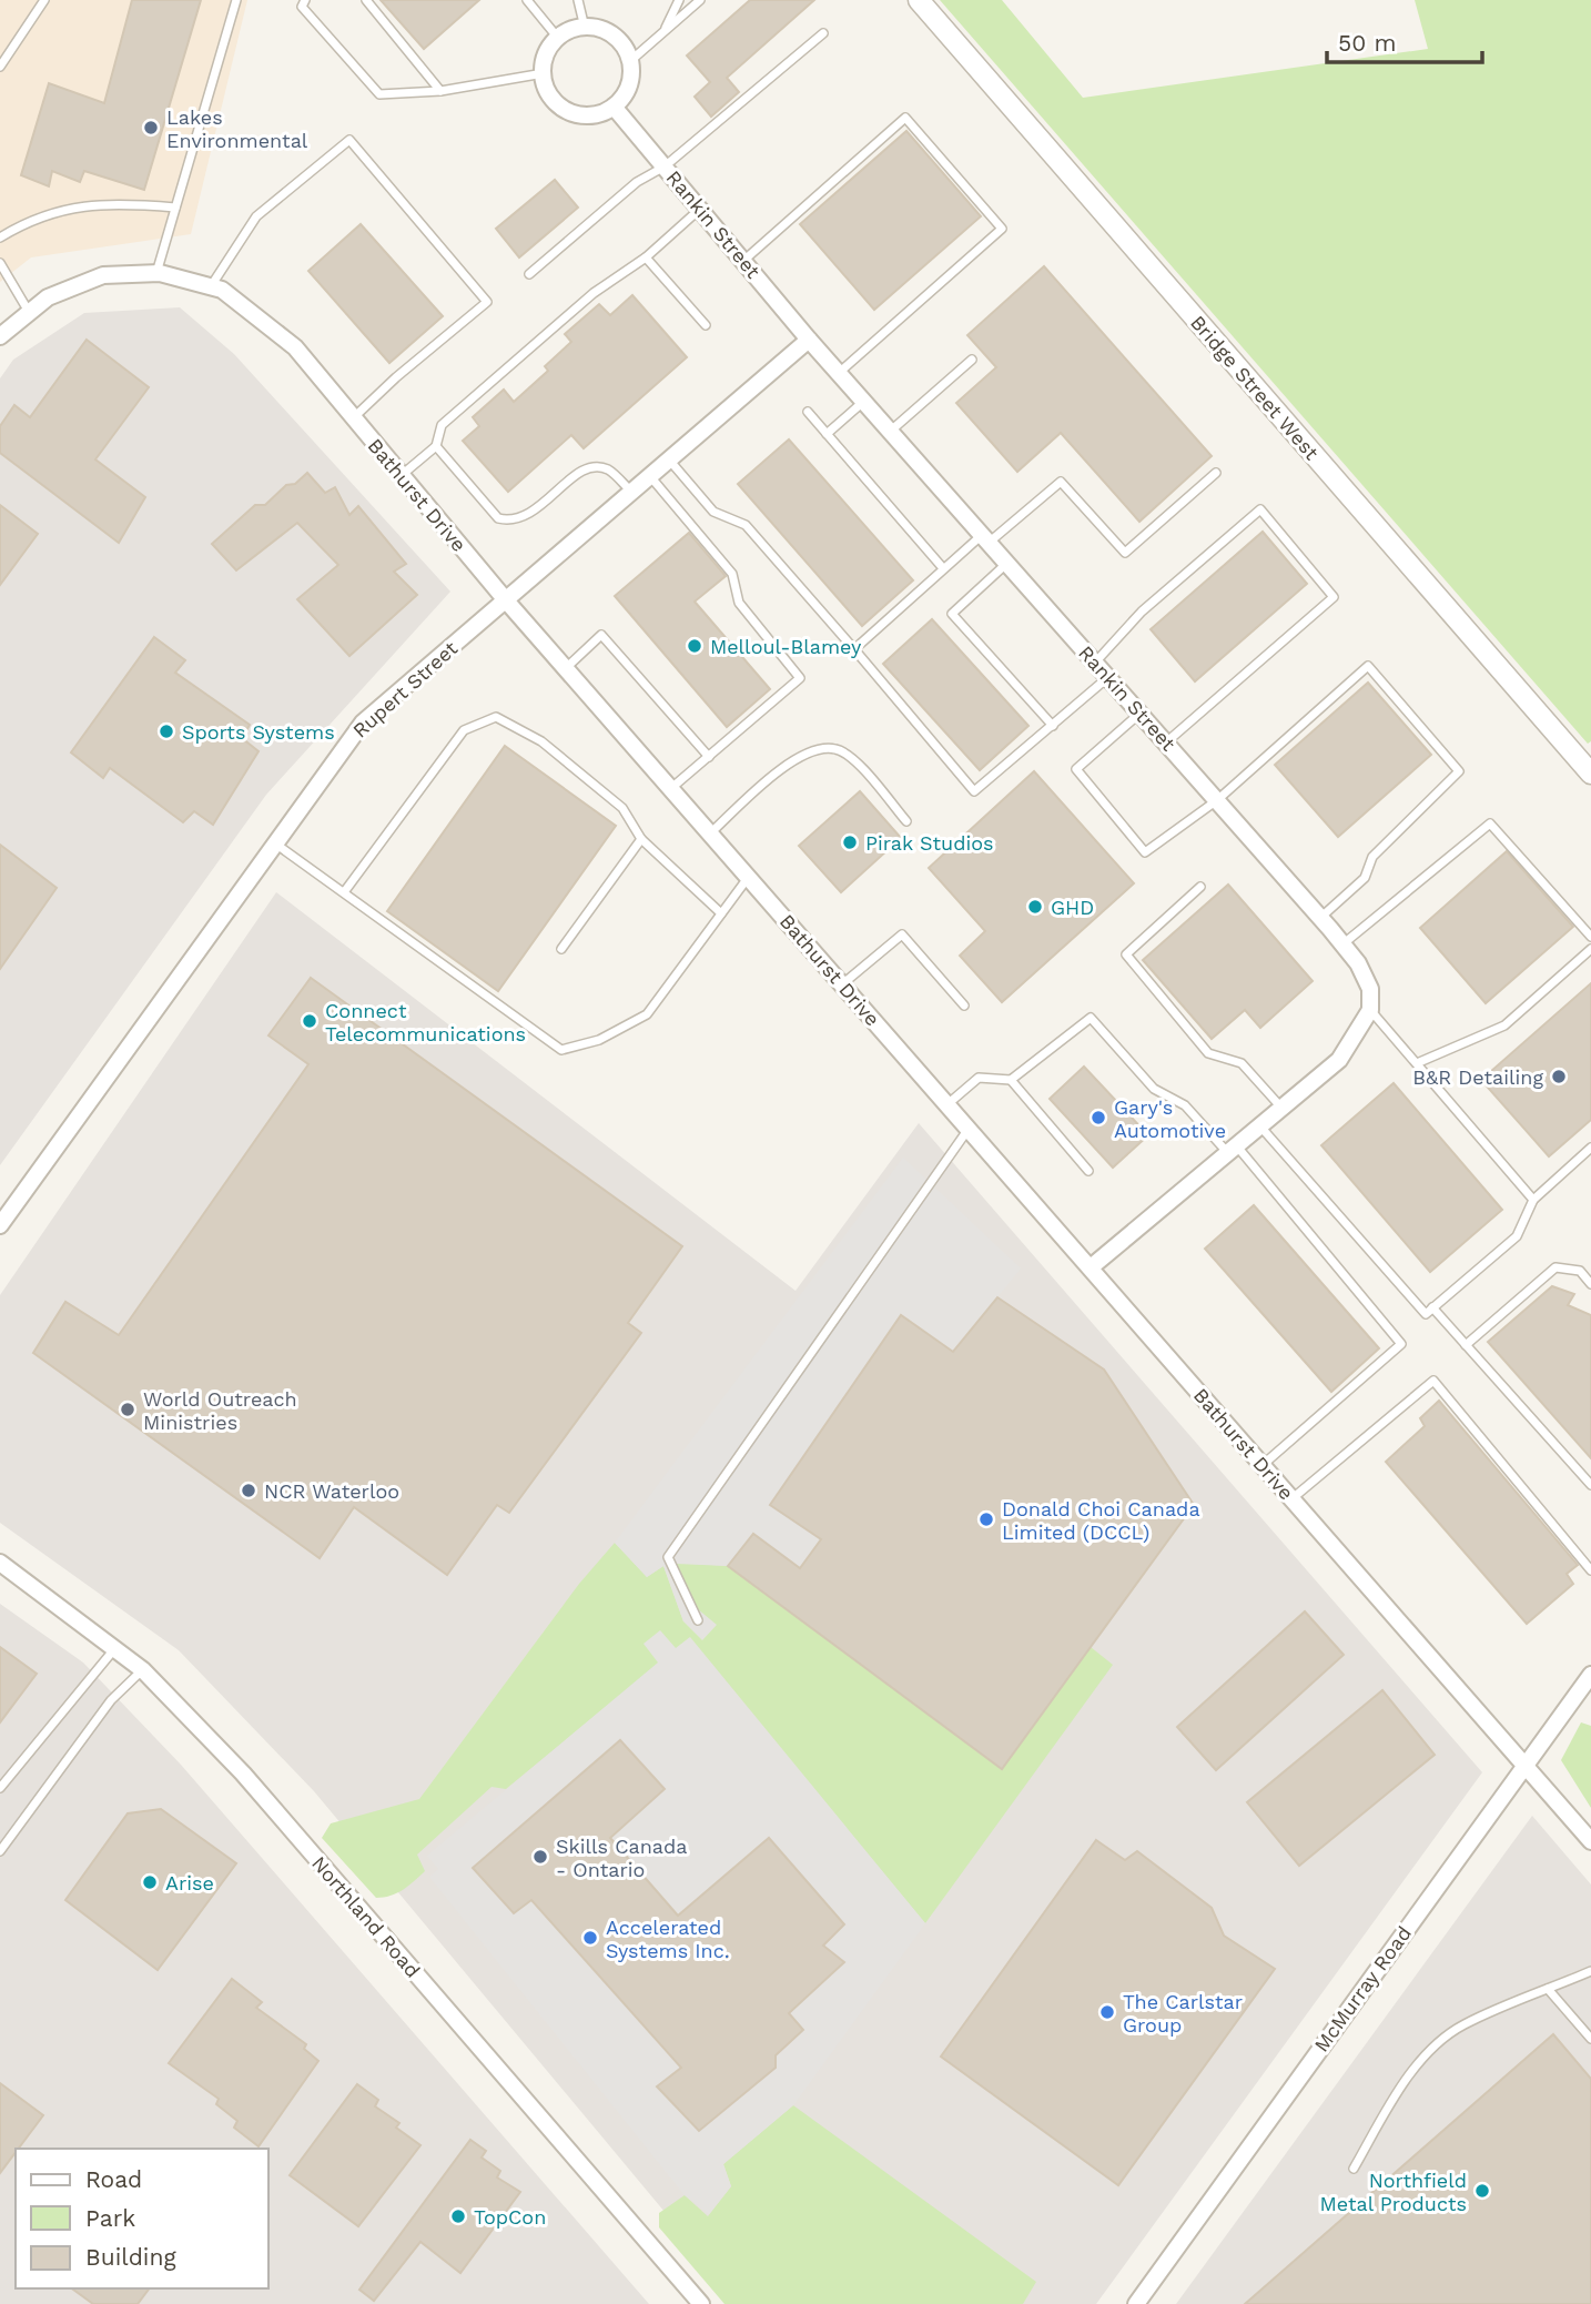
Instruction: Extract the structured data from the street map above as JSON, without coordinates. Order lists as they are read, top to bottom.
{
  "streets": {
    "street": [
      "Rankin Street",
      "Bridge Street West",
      "Bathurst Drive",
      "Rupert Street",
      "Northland Road",
      "McMurray Road"
    ]
  },
  "crossings": [
    ["Rankin Street", "Rupert Street"],
    ["Bathurst Drive", "Rupert Street"],
    ["Bathurst Drive", "McMurray Road"]
  ],
  "places": [
    "Lakes Environmental",
    "Melloul-Blamey",
    "Sports Systems",
    "Pirak Studios",
    "GHD",
    "Connect Telecommunications",
    "B&R Detailing",
    "Gary's Automotive",
    "World Outreach Ministries",
    "NCR Waterloo",
    "Donald Choi Canada Limited (DCCL)",
    "Skills Canada - Ontario",
    "Arise",
    "Accelerated Systems Inc.",
    "The Carlstar Group",
    "Northfield Metal Products",
    "TopCon"
  ],
  "legend": ["Road", "Park", "Building"],
  "scale_bar": "50 m"
}
